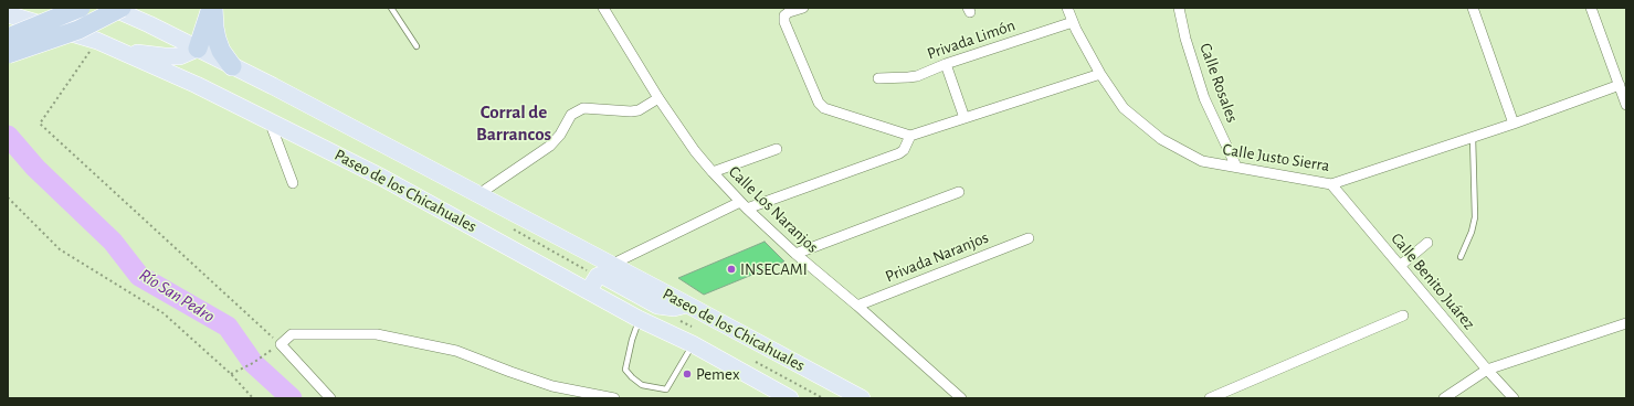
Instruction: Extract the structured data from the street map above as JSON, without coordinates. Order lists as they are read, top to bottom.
{
  "streets": {
    "main road": ["Paseo de los Chicahuales"],
    "street": [
      "Privada Limón",
      "Calle Rosales",
      "Calle Justo Sierra",
      "Calle Los Naranjos",
      "Privada Naranjos",
      "Calle Benito Juárez"
    ]
  },
  "crossings": [
    ["Privada Limón", "Calle Justo Sierra"],
    ["Calle Rosales", "Calle Justo Sierra"],
    ["Calle Justo Sierra", "Calle Benito Juárez"],
    ["Calle Los Naranjos", "Privada Naranjos"]
  ],
  "districts": ["Corral de Barrancos"],
  "water": ["Río San Pedro"],
  "places": ["INSECAMI", "Pemex"]
}
